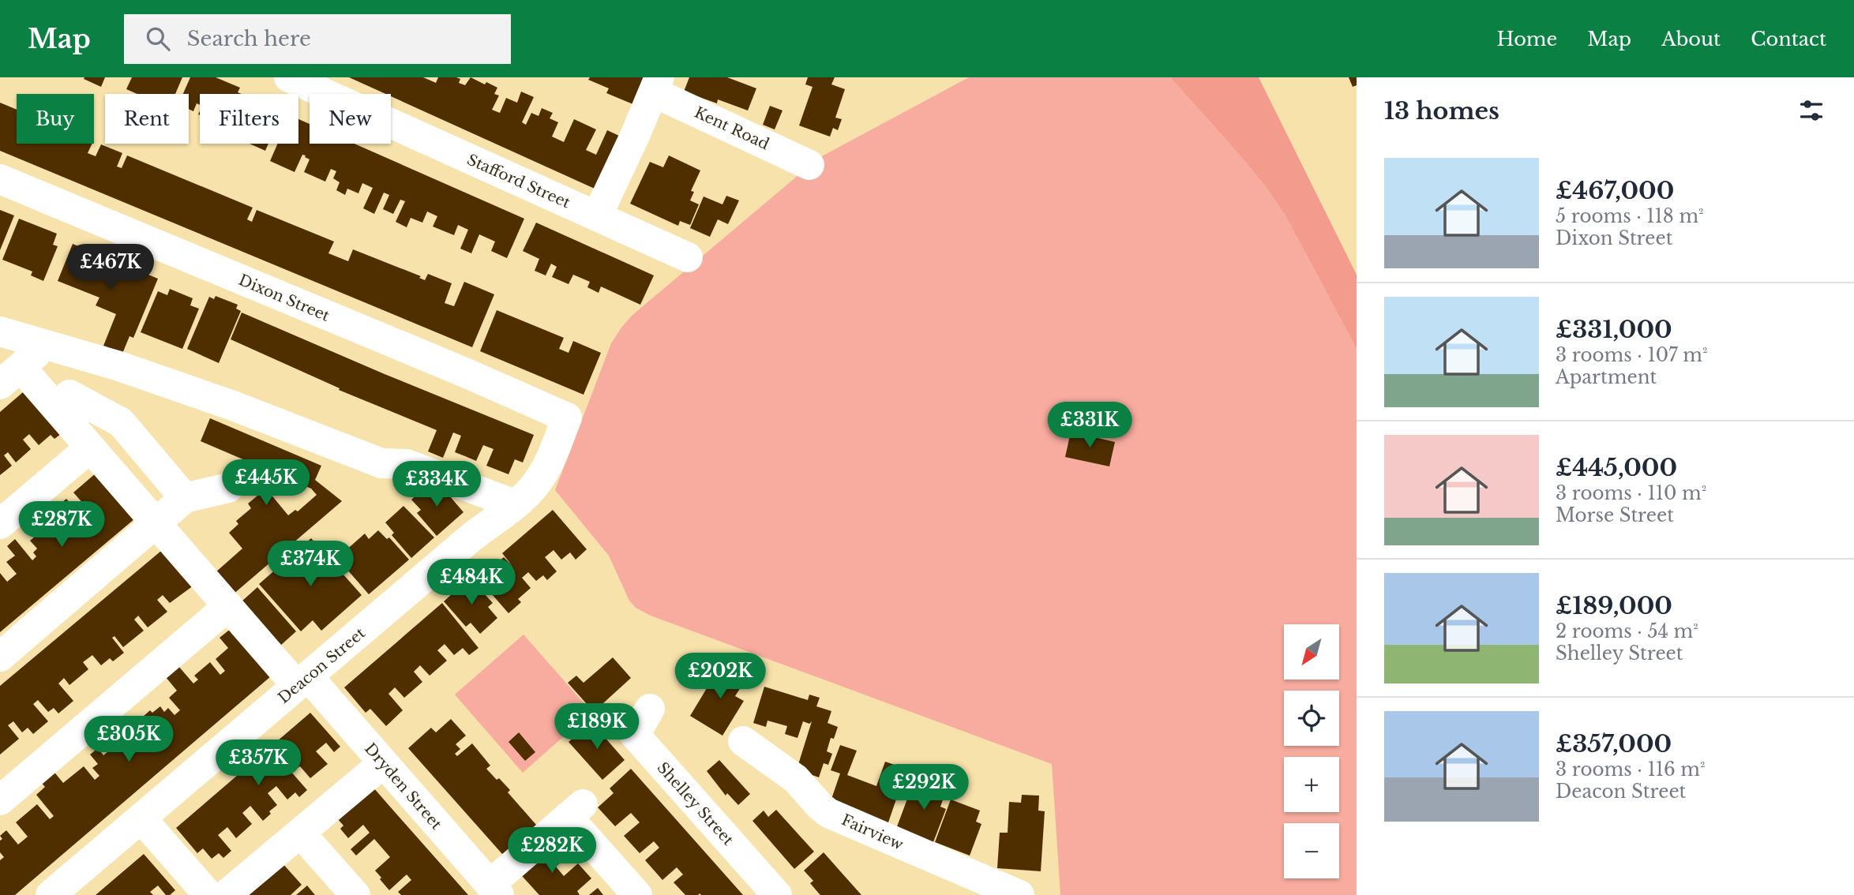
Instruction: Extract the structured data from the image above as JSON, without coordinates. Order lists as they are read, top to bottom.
{
  "streets": {
    "street": [
      "Kent Road",
      "Stafford Street",
      "Dixon Street",
      "Deacon Street",
      "Dryden Street",
      "Shelley Street",
      "Fairview"
    ]
  },
  "crossings": [
    ["Kent Road", "Stafford Street"],
    ["Dixon Street", "Deacon Street"],
    ["Deacon Street", "Dryden Street"]
  ],
  "north": "bottom left",
  "page": {
    "header": "Map",
    "search": "Search here",
    "nav": [
      "Home",
      "Map",
      "About",
      "Contact"
    ],
    "heading": "13 homes",
    "chip": [
      "Buy",
      "Rent",
      "Filters",
      "New"
    ],
    "list": [
      {
        "name": "£467,000",
        "note": "5 rooms · 118 m² · Dixon Street"
      },
      {
        "name": "£331,000",
        "note": "3 rooms · 107 m² · Apartment"
      },
      {
        "name": "£445,000",
        "note": "3 rooms · 110 m² · Morse Street"
      },
      {
        "name": "£189,000",
        "note": "2 rooms · 54 m² · Shelley Street"
      },
      {
        "name": "£357,000",
        "note": "3 rooms · 116 m² · Deacon Street"
      }
    ],
    "price": [
      "£467K",
      "£331K",
      "£445K",
      "£334K",
      "£287K",
      "£374K",
      "£484K",
      "£202K",
      "£189K",
      "£305K",
      "£357K",
      "£292K",
      "£282K"
    ],
    "map_buttons": ["+", "−"]
  }
}
